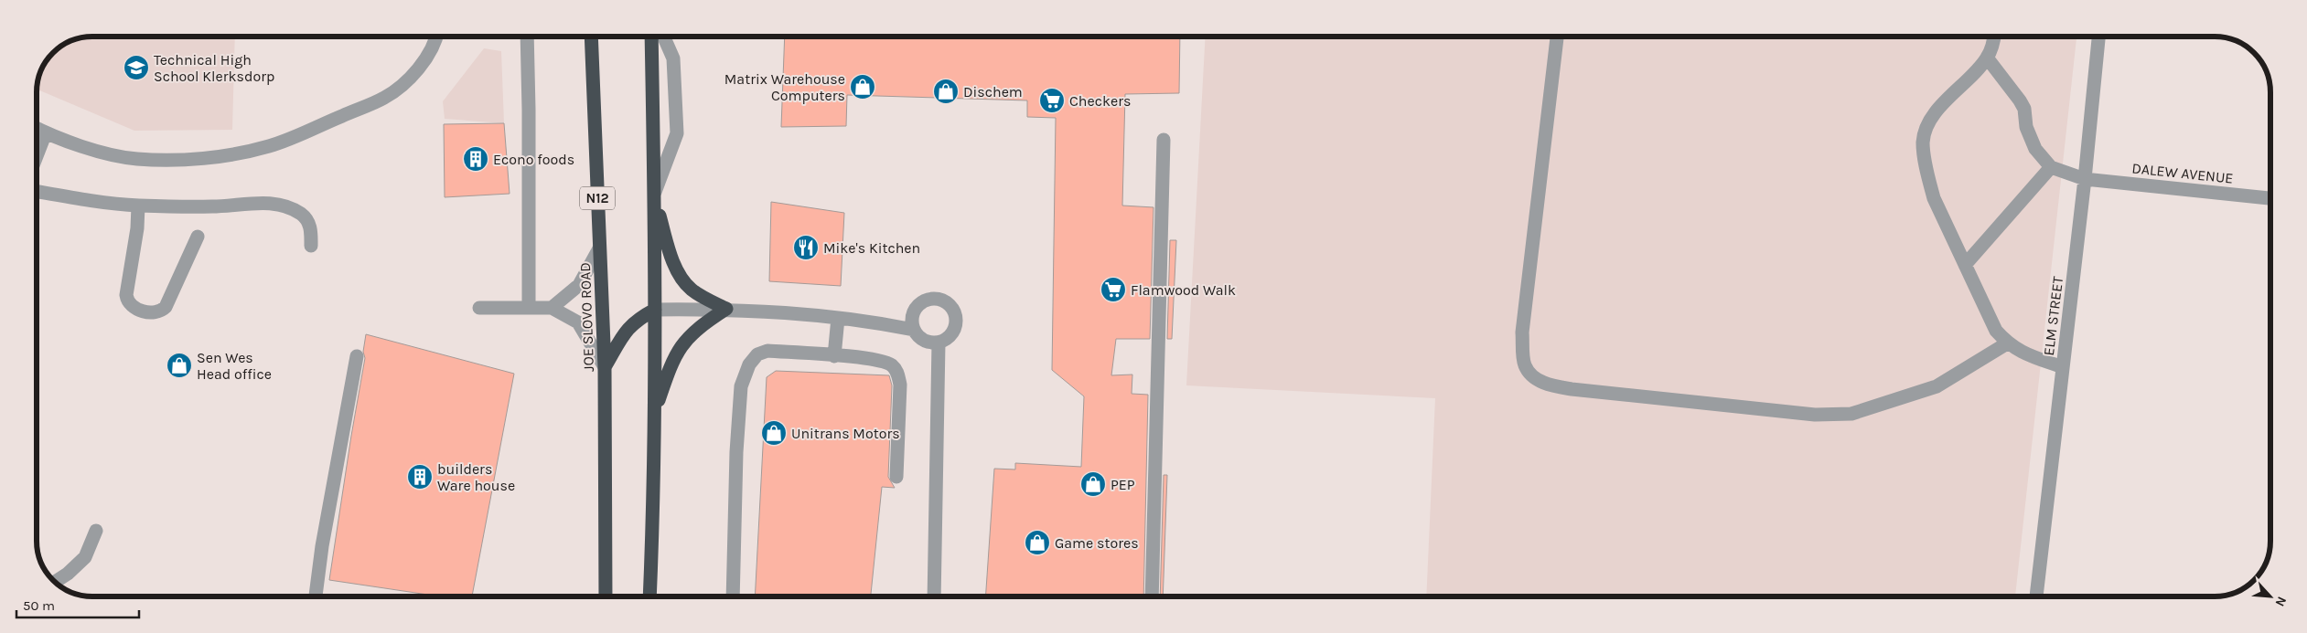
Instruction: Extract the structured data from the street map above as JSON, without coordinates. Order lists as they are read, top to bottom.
{
  "streets": {
    "highway": ["N12", "JOE SLOVO ROAD"],
    "street": ["DALEW AVENUE", "ELM STREET"]
  },
  "crossings": [
    ["DALEW AVENUE", "ELM STREET"]
  ],
  "places": {
    "school or university": ["Technical High School Klerksdorp"],
    "shop": [
      "Matrix Warehouse Computers",
      "Dischem",
      "Sen Wes Head office",
      "Unitrans Motors",
      "PEP",
      "Game stores"
    ],
    "supermarket": ["Checkers", "Flamwood Walk"],
    "building": ["Econo foods", "builders Ware house"],
    "restaurant": ["Mike's Kitchen"]
  },
  "scale_bar": "50 m",
  "north": "bottom right"
}
